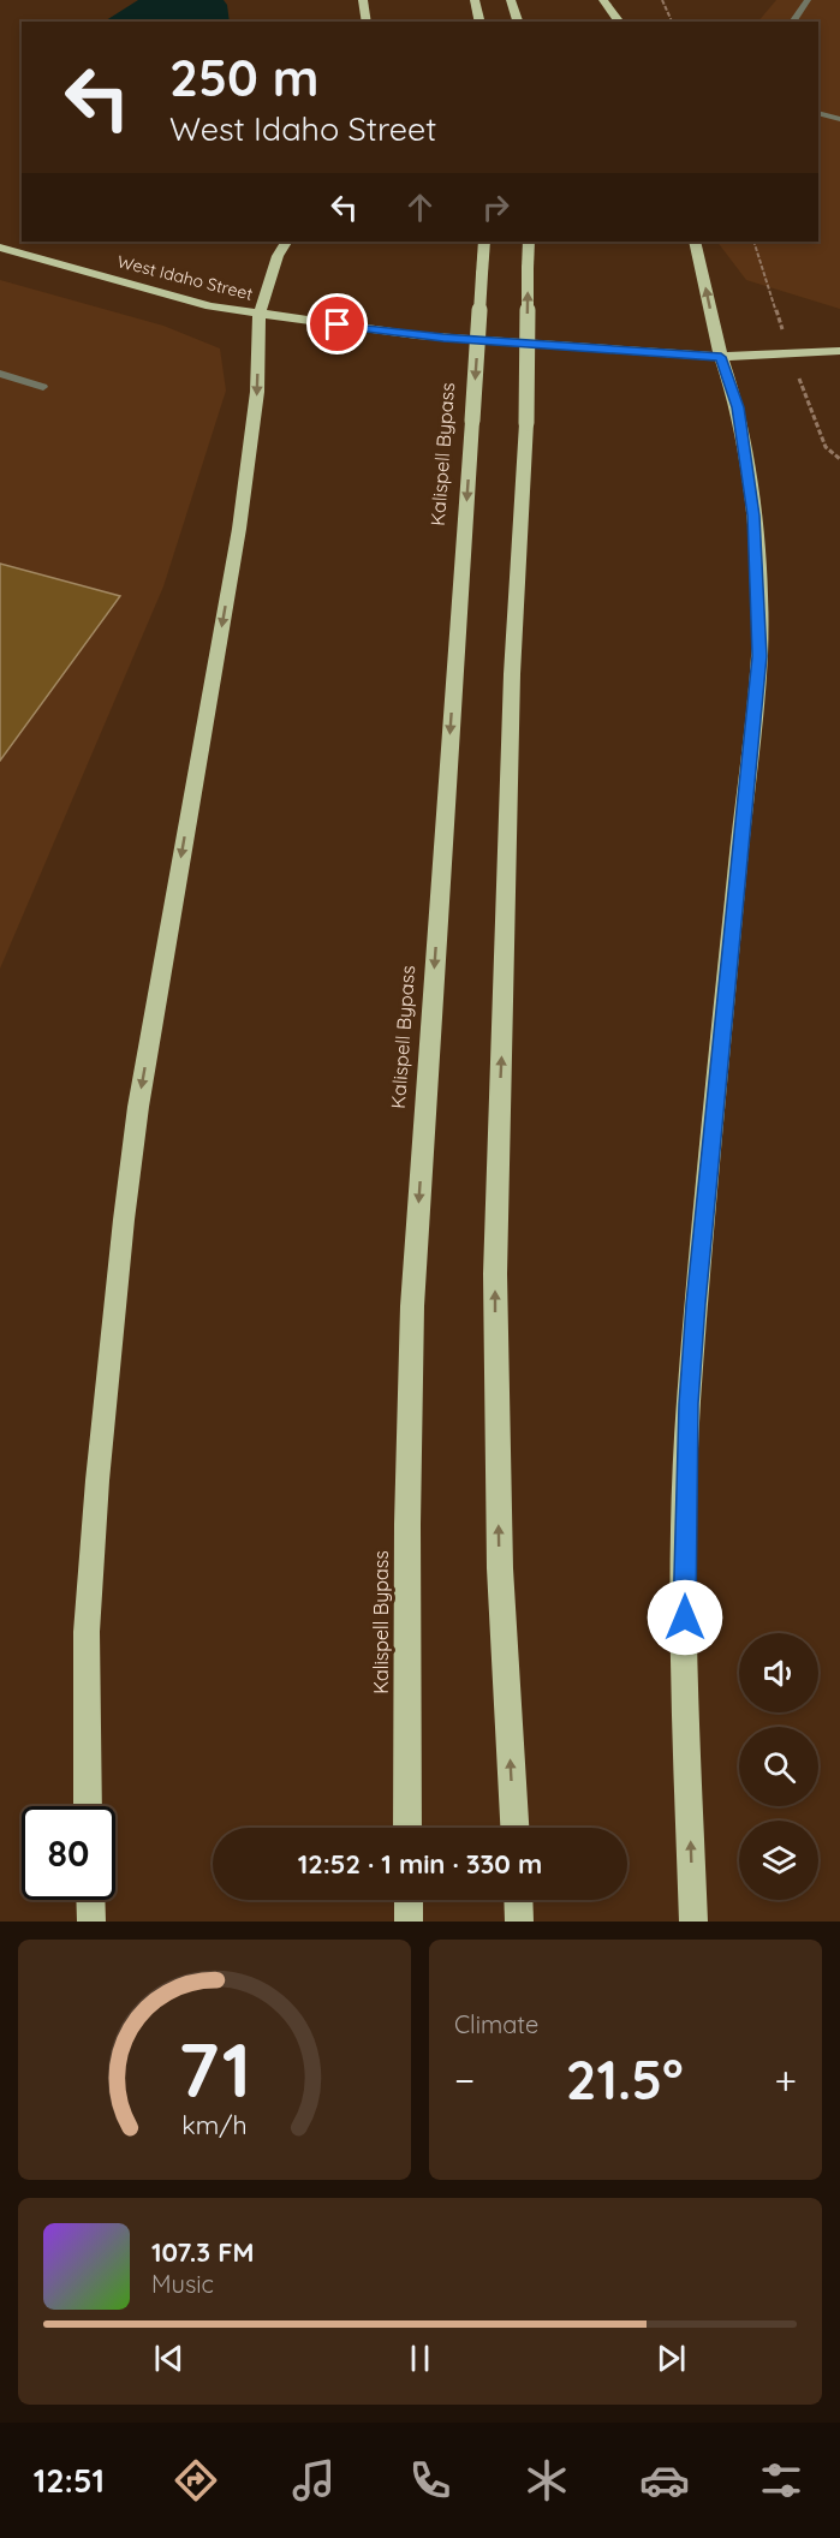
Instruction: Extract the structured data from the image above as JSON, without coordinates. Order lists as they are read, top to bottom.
{
  "streets": {
    "highway": ["West Idaho Street", "Kalispell Bypass"]
  },
  "page": {
    "turn": ["250 m", "West Idaho Street"],
    "limit": "80",
    "trip": "12:52 · 1 min · 330 m",
    "tile": "Climate",
    "heat": ["−", "21.5°", "+"],
    "song": ["107.3 FM", "Music"],
    "tabs": "12:51",
    "gauge": ["71", "km/h"]
  }
}
